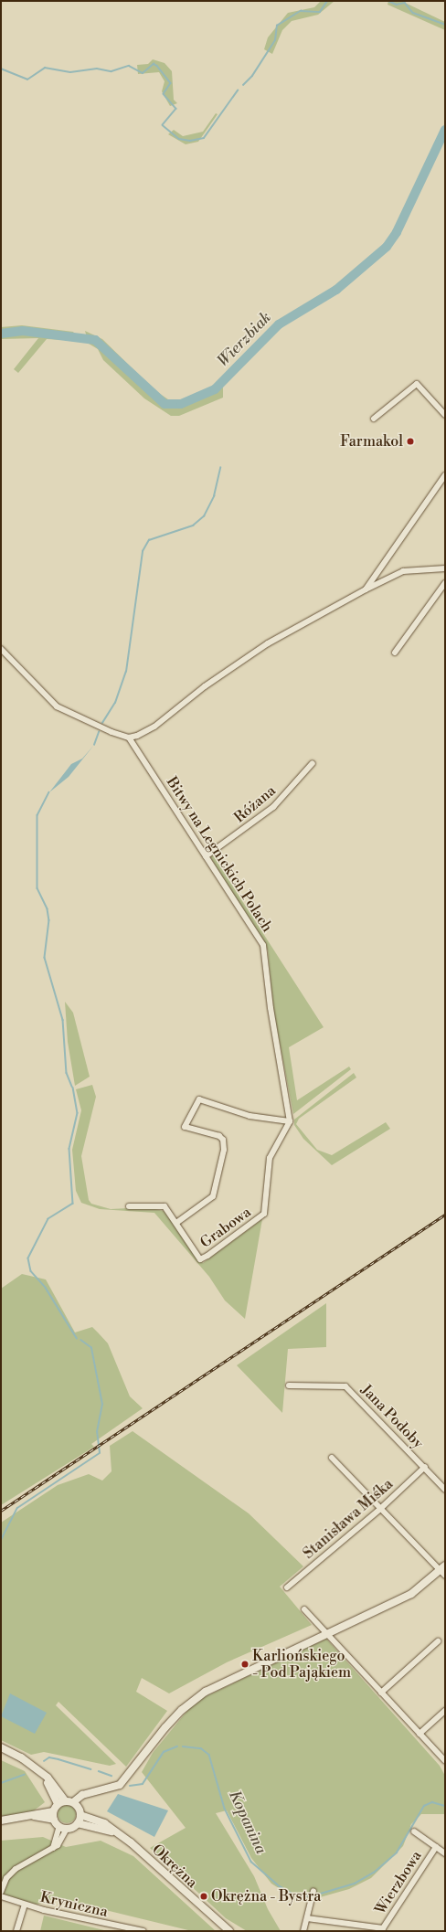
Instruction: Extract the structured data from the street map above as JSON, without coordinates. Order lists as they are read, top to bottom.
{
  "streets": {
    "street": [
      "Różana",
      "Bitwy na Legnickich Polach",
      "Grabowa",
      "Jana Podoby",
      "Stanisława Miśka",
      "Okrężna",
      "Wierzbowa",
      "Kryniczna"
    ]
  },
  "crossings": [
    ["Różana", "Bitwy na Legnickich Polach"],
    ["Bitwy na Legnickich Polach", "Grabowa"],
    ["Jana Podoby", "Stanisława Miśka"]
  ],
  "water": ["Wierzbiak", "Kopanina"],
  "places": ["Farmakol", "Karliońskiego - Pod Pająkiem", "Okrężna - Bystra"]
}
